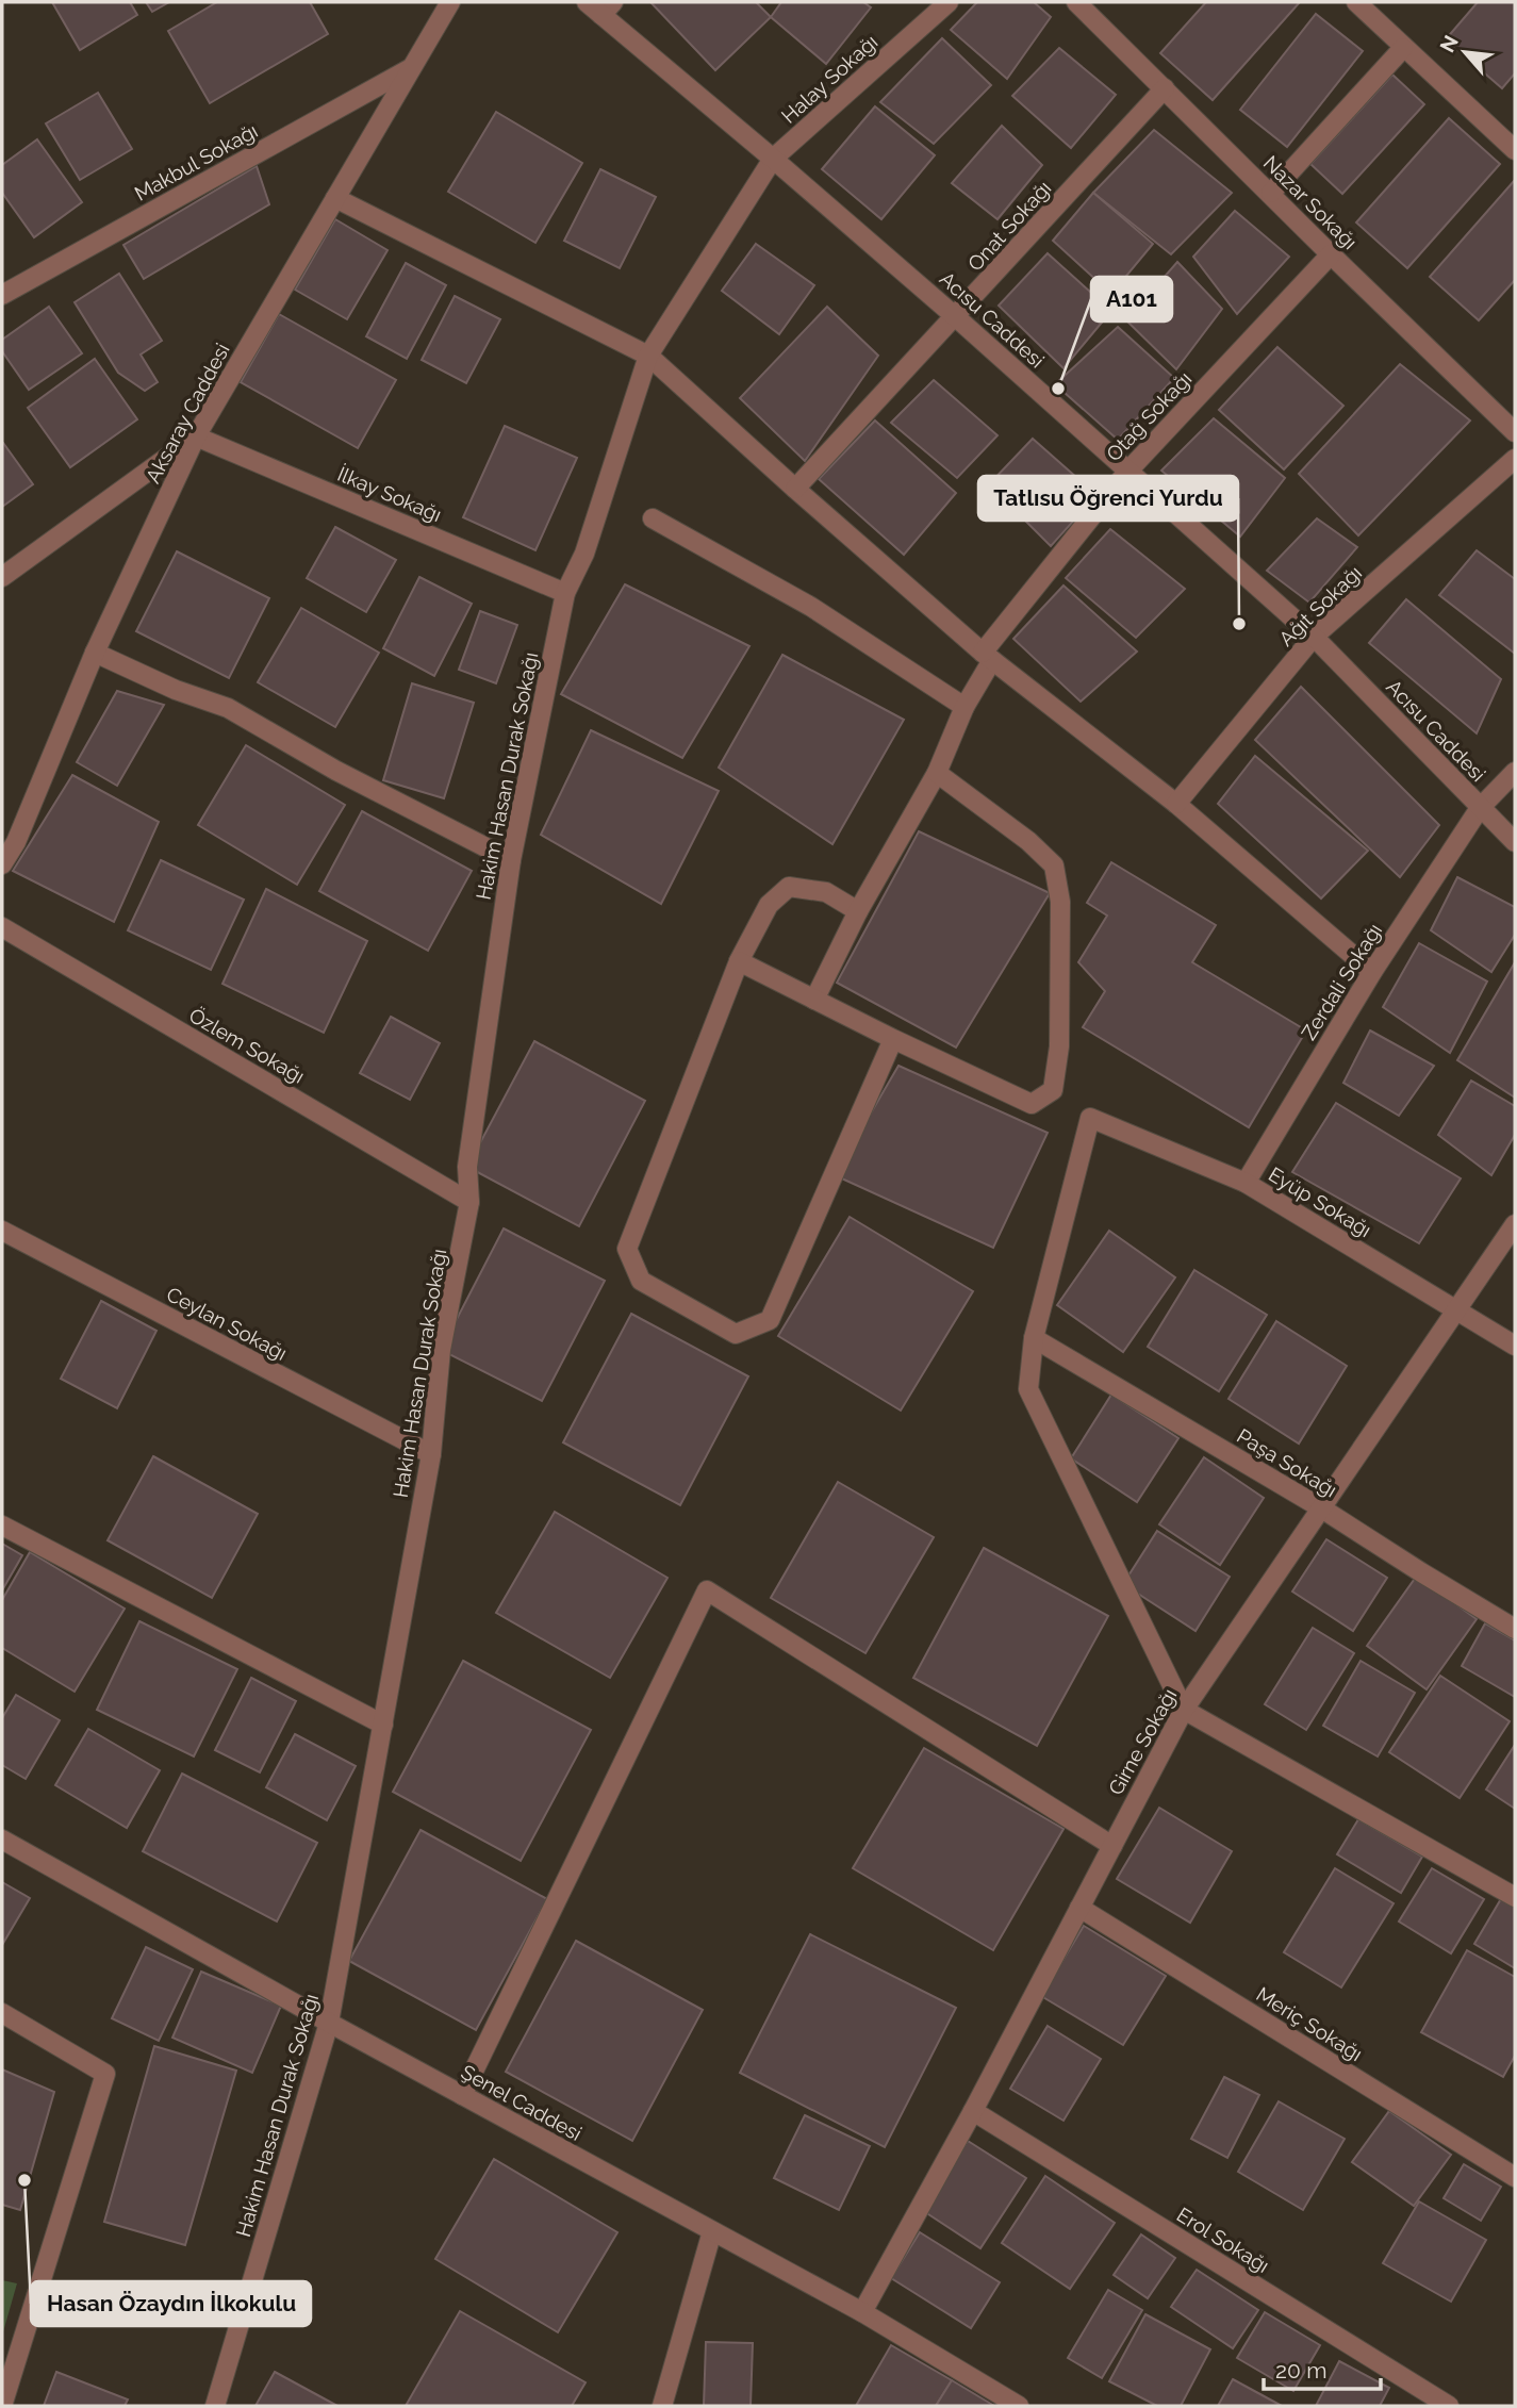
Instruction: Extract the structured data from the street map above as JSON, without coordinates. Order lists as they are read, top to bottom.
{
  "streets": {
    "street": [
      "Halay Sokağı",
      "Makbul Sokağı",
      "Nazar Sokağı",
      "Onat Sokağı",
      "Acısu Caddesi",
      "Aksaray Caddesi",
      "Otağ Sokağı",
      "İlkay Sokağı",
      "Ağıt Sokağı",
      "Hakim Hasan Durak Sokağı",
      "Zerdali Sokağı",
      "Özlem Sokağı",
      "Eyüp Sokağı",
      "Ceylan Sokağı",
      "Paşa Sokağı",
      "Girne Sokağı",
      "Meriç Sokağı",
      "Şenel Caddesi",
      "Erol Sokağı"
    ]
  },
  "crossings": [
    ["Halay Sokağı", "Acısu Caddesi"],
    ["Halay Sokağı", "Hakim Hasan Durak Sokağı"],
    ["Makbul Sokağı", "Aksaray Caddesi"],
    ["Nazar Sokağı", "Onat Sokağı"],
    ["Nazar Sokağı", "Otağ Sokağı"],
    ["Onat Sokağı", "Acısu Caddesi"],
    ["Acısu Caddesi", "Otağ Sokağı"],
    ["Acısu Caddesi", "Ağıt Sokağı"],
    ["Acısu Caddesi", "Hakim Hasan Durak Sokağı"],
    ["Acısu Caddesi", "Zerdali Sokağı"],
    ["Aksaray Caddesi", "İlkay Sokağı"],
    ["İlkay Sokağı", "Hakim Hasan Durak Sokağı"],
    ["Hakim Hasan Durak Sokağı", "Özlem Sokağı"],
    ["Hakim Hasan Durak Sokağı", "Ceylan Sokağı"],
    ["Hakim Hasan Durak Sokağı", "Şenel Caddesi"],
    ["Zerdali Sokağı", "Eyüp Sokağı"],
    ["Eyüp Sokağı", "Paşa Sokağı"],
    ["Eyüp Sokağı", "Girne Sokağı"],
    ["Paşa Sokağı", "Girne Sokağı"],
    ["Girne Sokağı", "Meriç Sokağı"],
    ["Girne Sokağı", "Şenel Caddesi"],
    ["Girne Sokağı", "Erol Sokağı"]
  ],
  "places": ["A101", "Tatlısu Öğrenci Yurdu", "Hasan Özaydın İlkokulu"],
  "scale_bar": "20 m",
  "north": "top left"
}
